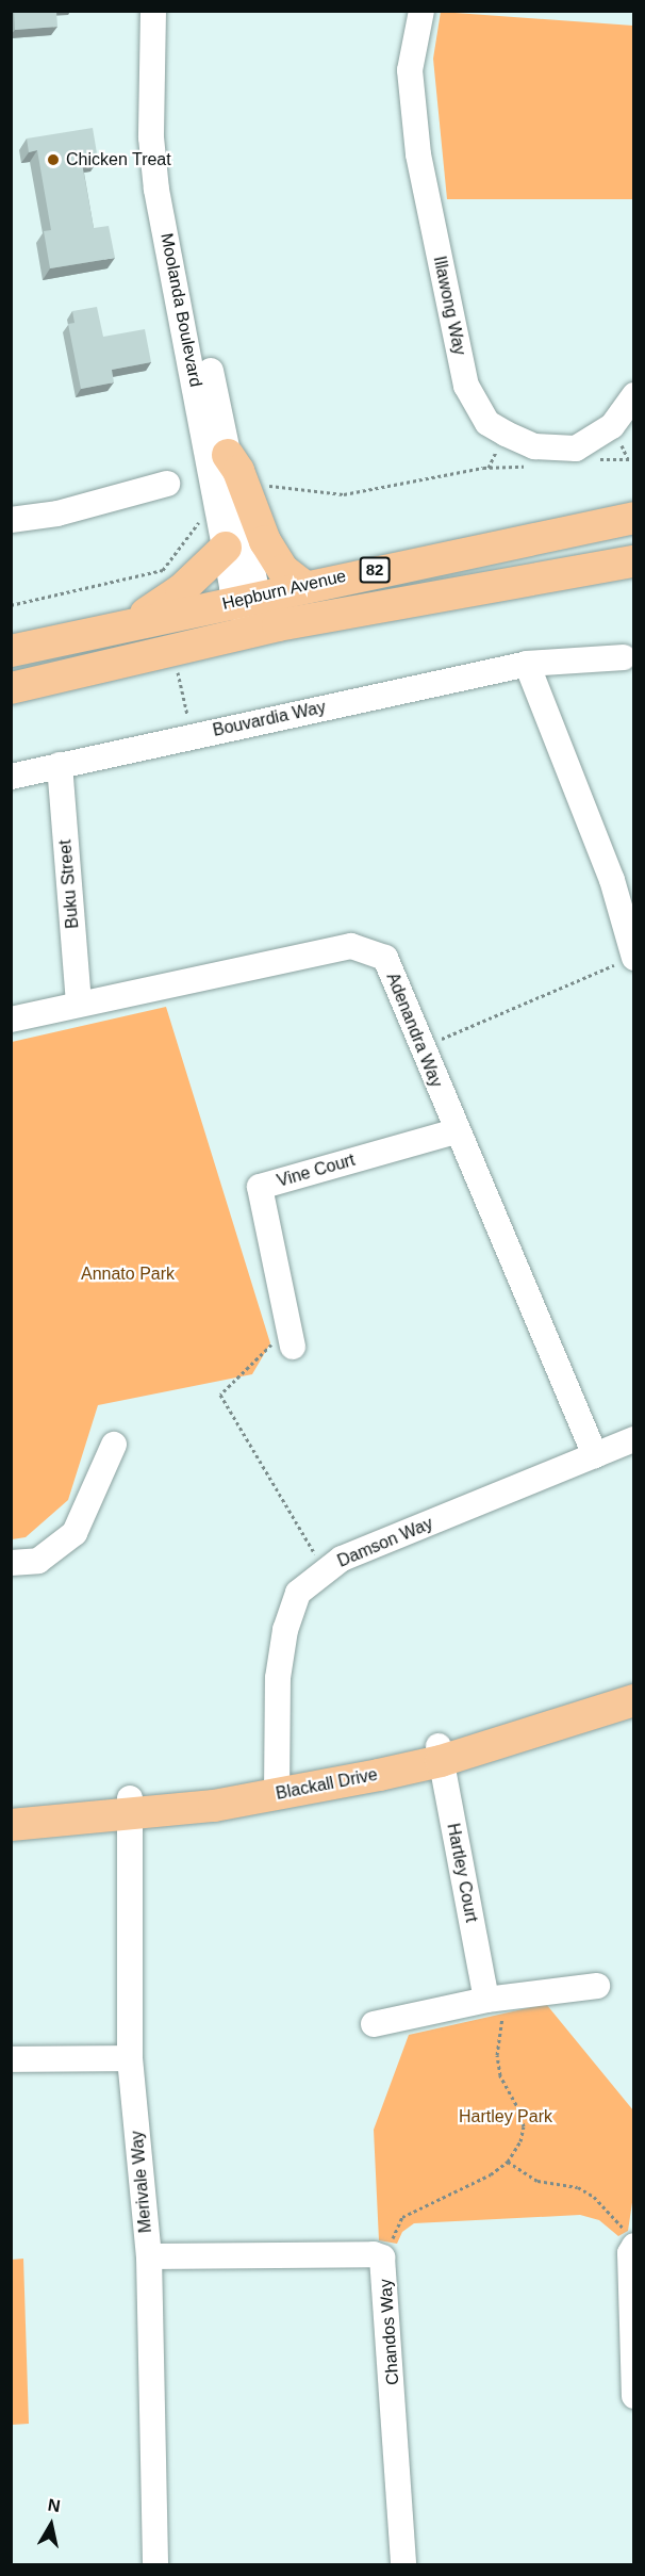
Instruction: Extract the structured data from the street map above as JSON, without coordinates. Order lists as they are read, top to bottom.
{
  "streets": {
    "main road": ["82", "Hepburn Avenue", "Blackall Drive"],
    "street": [
      "Illawong Way",
      "Moolanda Boulevard",
      "Bouvardia Way",
      "Buku Street",
      "Adenandra Way",
      "Vine Court",
      "Damson Way",
      "Hartley Court",
      "Merivale Way",
      "Chandos Way"
    ]
  },
  "crossings": [
    ["Moolanda Boulevard", "Hepburn Avenue"],
    ["Bouvardia Way", "Buku Street"],
    ["Buku Street", "Adenandra Way"],
    ["Adenandra Way", "Vine Court"],
    ["Adenandra Way", "Damson Way"],
    ["Damson Way", "Blackall Drive"],
    ["Blackall Drive", "Hartley Court"],
    ["Blackall Drive", "Merivale Way"],
    ["Merivale Way", "Chandos Way"]
  ],
  "parks": ["Annato Park", "Hartley Park"],
  "places": ["Chicken Treat"],
  "north": "top"
}
